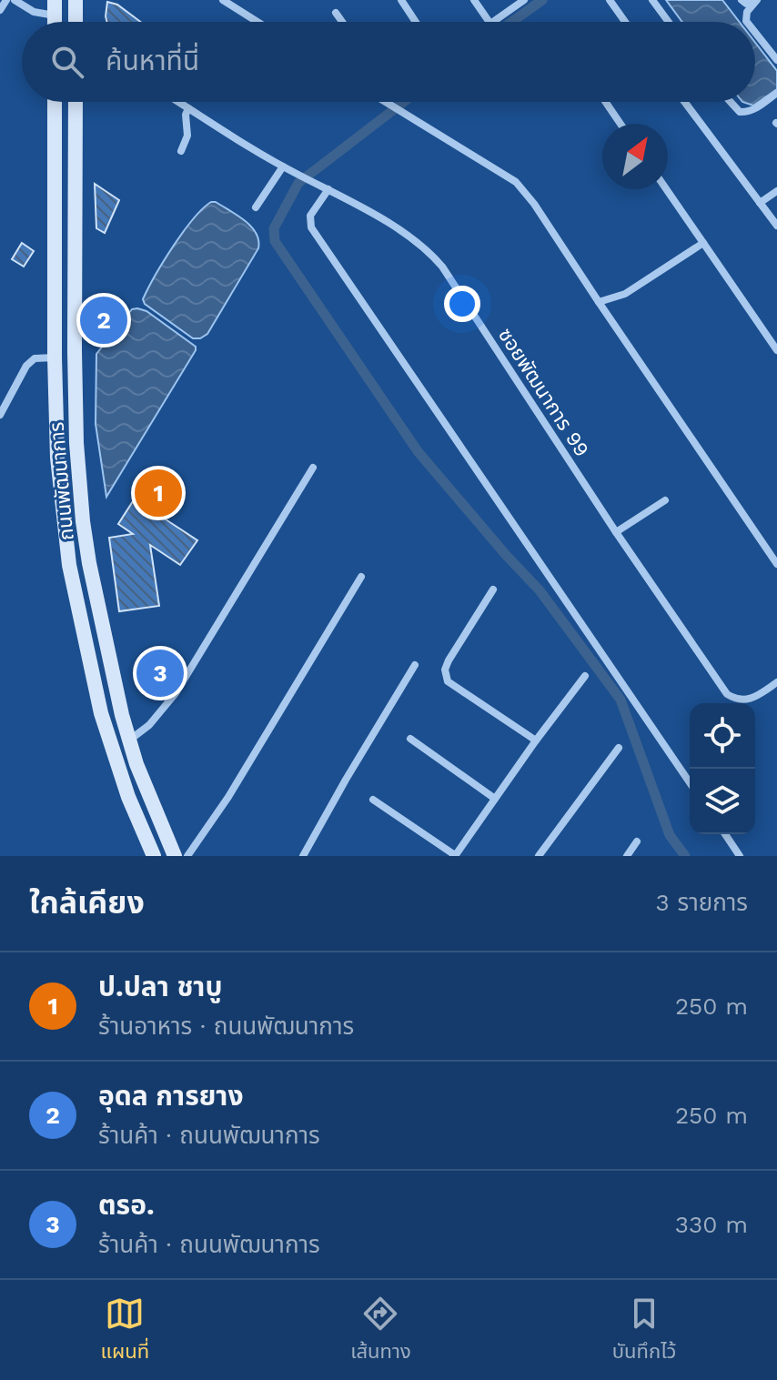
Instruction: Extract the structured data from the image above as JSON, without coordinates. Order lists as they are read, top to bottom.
{
  "streets": {
    "main road": ["ถนนพัฒนาการ"],
    "street": ["ซอยพัฒนาการ 99"]
  },
  "north": "top right",
  "page": {
    "search": "ค้นหาที่นี่",
    "pins": ["2", "1", "3"],
    "heading": ["ใกล้เคียง", "3 รายการ"],
    "list": [
      {
        "mark": "1",
        "name": "ป.ปลา ชาบู",
        "note": "ร้านอาหาร · ถนนพัฒนาการ",
        "value": "250 m"
      },
      {
        "mark": "2",
        "name": "อุดล การยาง",
        "note": "ร้านค้า · ถนนพัฒนาการ",
        "value": "250 m"
      },
      {
        "mark": "3",
        "name": "ตรอ.",
        "note": "ร้านค้า · ถนนพัฒนาการ",
        "value": "330 m"
      }
    ],
    "nav": ["แผนที่", "เส้นทาง", "บันทึกไว้"]
  }
}
